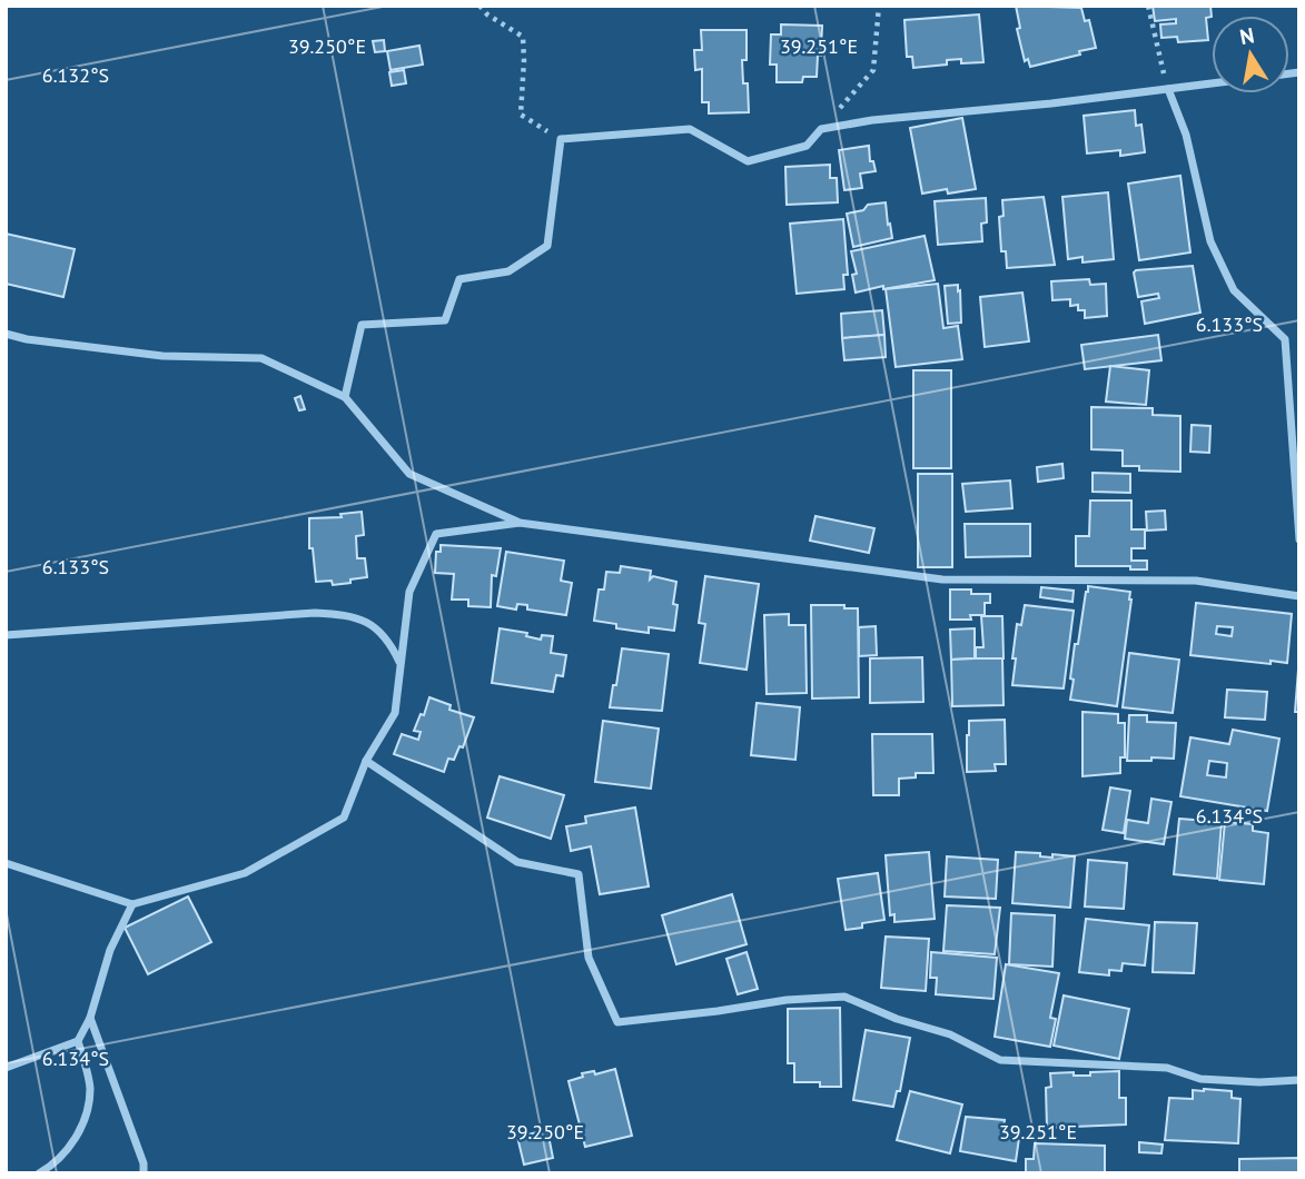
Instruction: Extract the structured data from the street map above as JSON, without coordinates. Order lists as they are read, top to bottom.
{
  "north": "top",
  "coordinates": [
    "39.250°E",
    "39.251°E",
    "6.132°S",
    "6.133°S",
    "6.134°S"
  ]
}
